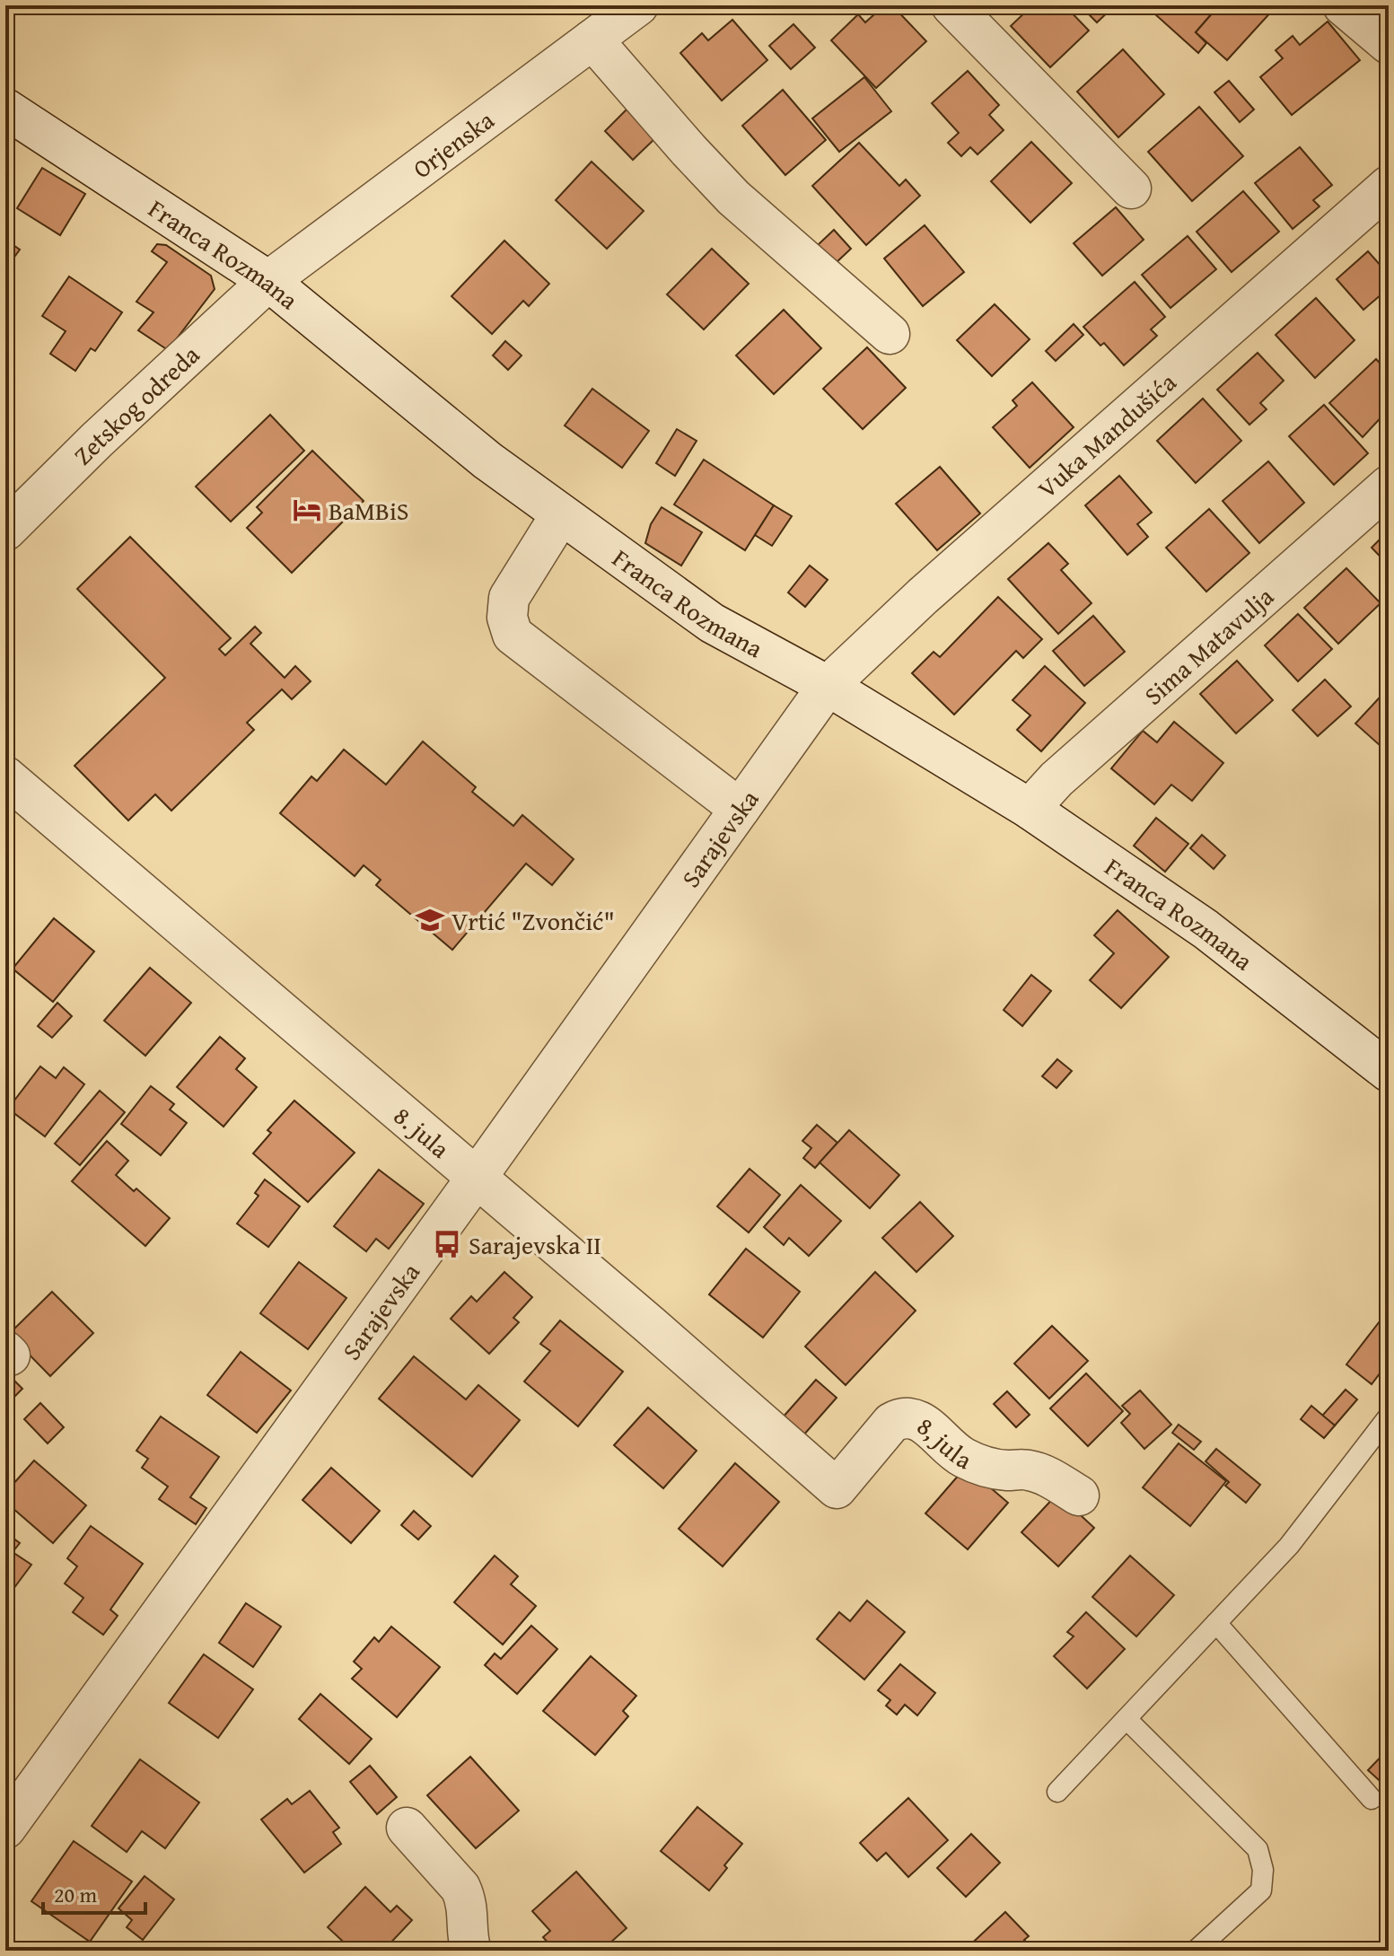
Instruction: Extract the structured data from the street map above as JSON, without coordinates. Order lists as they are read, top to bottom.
{
  "streets": {
    "street": [
      "Orjenska",
      "Franca Rozmana",
      "Zetskog odreda",
      "Vuka Mandušića",
      "Sima Matavulja",
      "Sarajevska",
      "8. jula",
      "8, jula"
    ]
  },
  "crossings": [
    ["Orjenska", "Franca Rozmana"],
    ["Orjenska", "Zetskog odreda"],
    ["Franca Rozmana", "Zetskog odreda"],
    ["Franca Rozmana", "Vuka Mandušića"],
    ["Franca Rozmana", "Sima Matavulja"],
    ["Franca Rozmana", "Sarajevska"],
    ["Vuka Mandušića", "Sarajevska"],
    ["Sarajevska", "8. jula"],
    ["8. jula", "8, jula"]
  ],
  "places": {
    "hotel": ["BaMBiS"],
    "school or university": ["Vrtić \"Zvončić\""],
    "bus stop": ["Sarajevska II"]
  },
  "scale_bar": "20 m"
}
